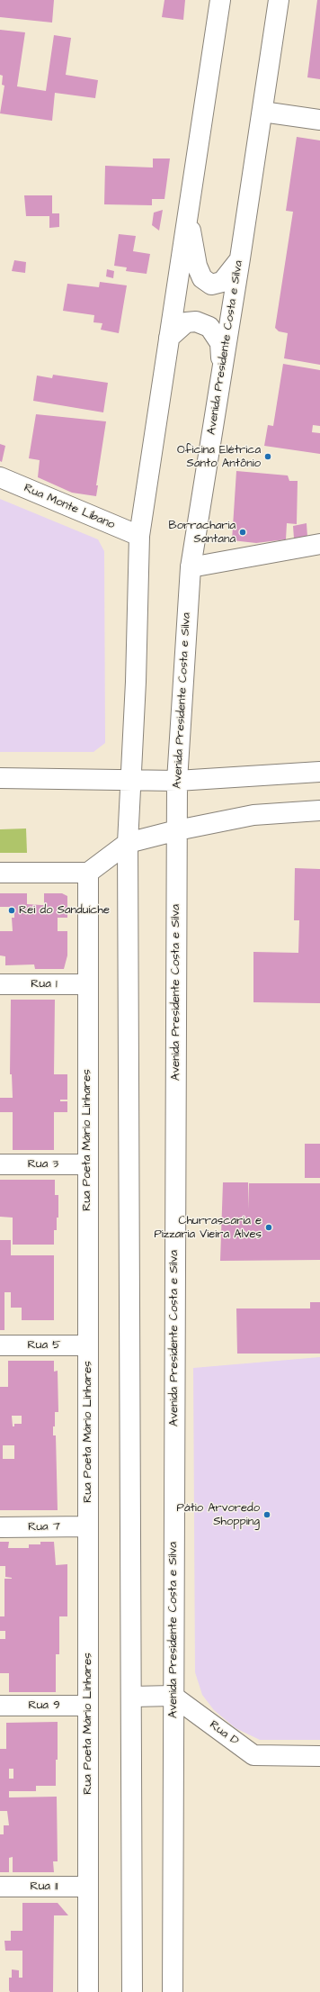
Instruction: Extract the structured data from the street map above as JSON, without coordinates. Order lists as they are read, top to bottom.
{
  "streets": {
    "main road": [
      "Avenida Presidente Costa e Silva",
      "Rua Monte Líbano",
      "Rua 1",
      "Rua Poeta Mário Linhares",
      "Rua 3",
      "Rua 5",
      "Rua 7",
      "Rua 9",
      "Rua D",
      "Rua 11"
    ]
  },
  "crossings": [
    ["Avenida Presidente Costa e Silva", "Rua D"],
    ["Rua 1", "Rua Poeta Mário Linhares"],
    ["Rua Poeta Mário Linhares", "Rua 3"],
    ["Rua Poeta Mário Linhares", "Rua 5"],
    ["Rua Poeta Mário Linhares", "Rua 7"],
    ["Rua Poeta Mário Linhares", "Rua 9"],
    ["Rua Poeta Mário Linhares", "Rua 11"]
  ],
  "places": [
    "Oficina Elétrica Santo Antônio",
    "Borracharia Santana",
    "Rei do Sanduíche",
    "Churrascaria e Pizzaria Vieira Alves",
    "Pátio Arvoredo Shopping"
  ]
}
